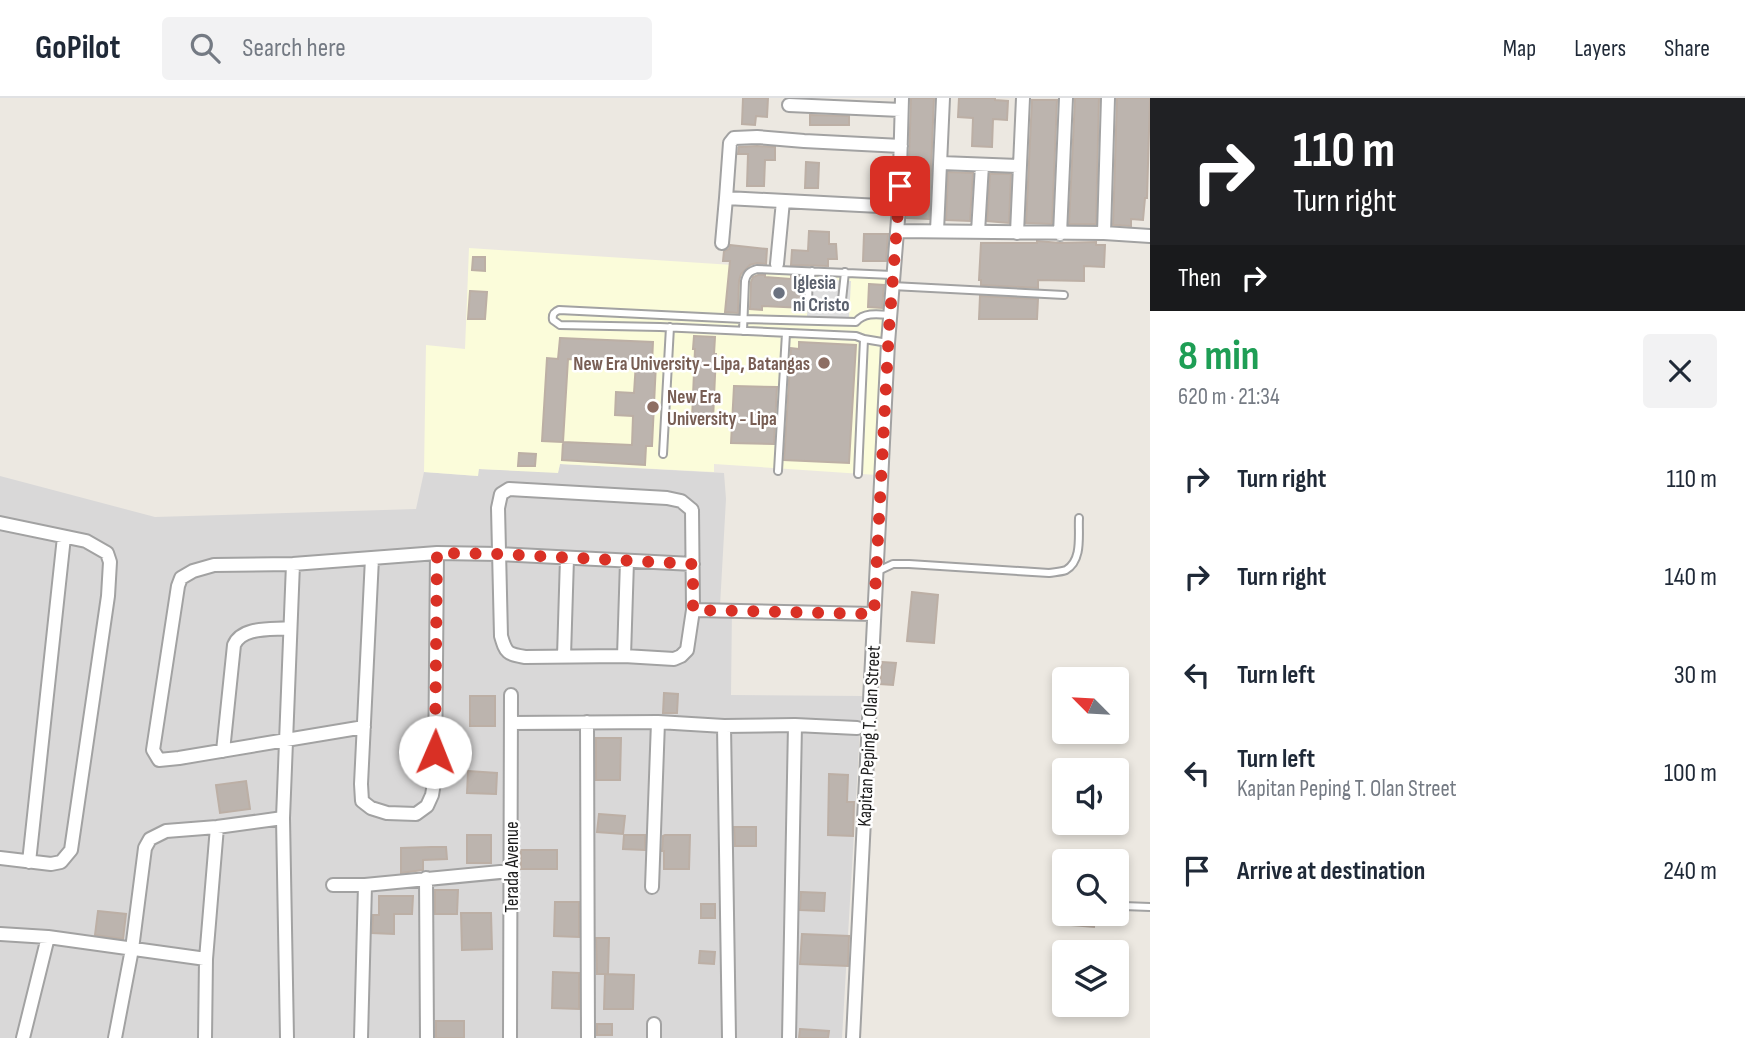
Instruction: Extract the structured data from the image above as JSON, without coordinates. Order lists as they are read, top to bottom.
{
  "streets": {
    "street": ["Kapitan Peping T. Olan Street", "Terada Avenue"]
  },
  "places": ["Iglesia ni Cristo", "New Era University - Lipa, Batangas", "New Era University - Lipa"],
  "north": "top left",
  "page": {
    "header": "GoPilot",
    "search": "Search here",
    "nav": ["Map", "Layers", "Share"],
    "turn": ["110 m", "Turn right"],
    "then": "Then",
    "heading": ["8 min", "620 m · 21:34"],
    "list": [
      {
        "name": "Turn right",
        "value": "110 m"
      },
      {
        "name": "Turn right",
        "value": "140 m"
      },
      {
        "name": "Turn left",
        "value": "30 m"
      },
      {
        "name": "Turn left",
        "note": "Kapitan Peping T. Olan Street",
        "value": "100 m"
      },
      {
        "name": "Arrive at destination",
        "value": "240 m"
      }
    ]
  }
}
